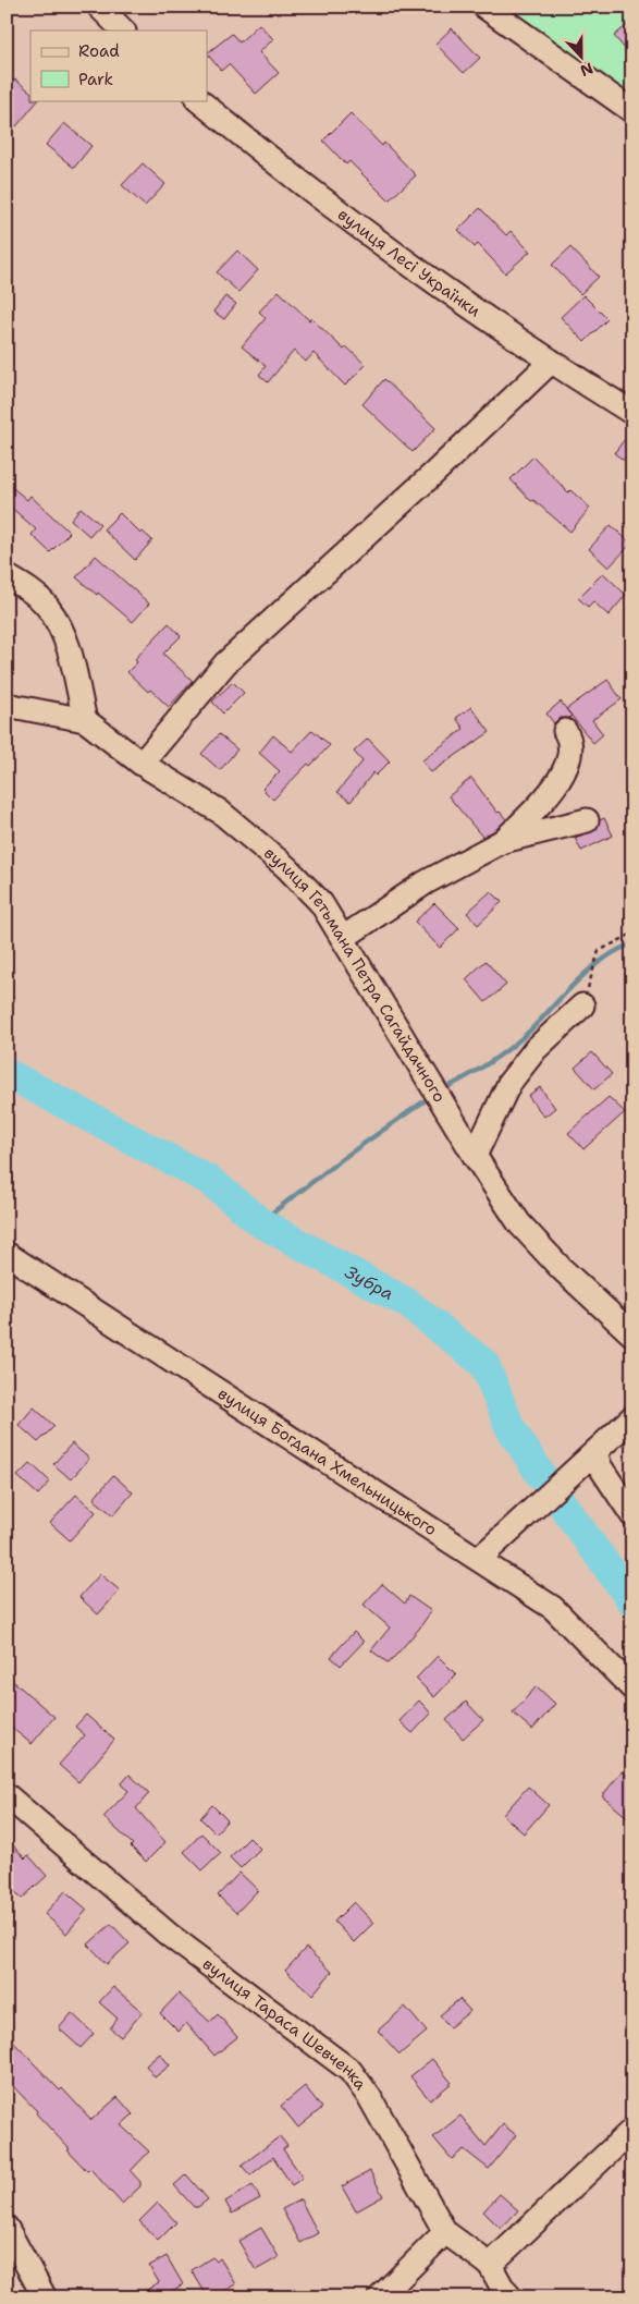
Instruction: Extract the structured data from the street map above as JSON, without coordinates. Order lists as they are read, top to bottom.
{
  "streets": {
    "street": [
      "вулиця Лесі Українки",
      "вулиця Гетьмана Петра Сагайдачного",
      "вулиця Богдана Хмельницького",
      "вулиця Тараса Шевченка"
    ]
  },
  "water": ["Зубра"],
  "legend": ["Road", "Park"],
  "north": "bottom"
}
